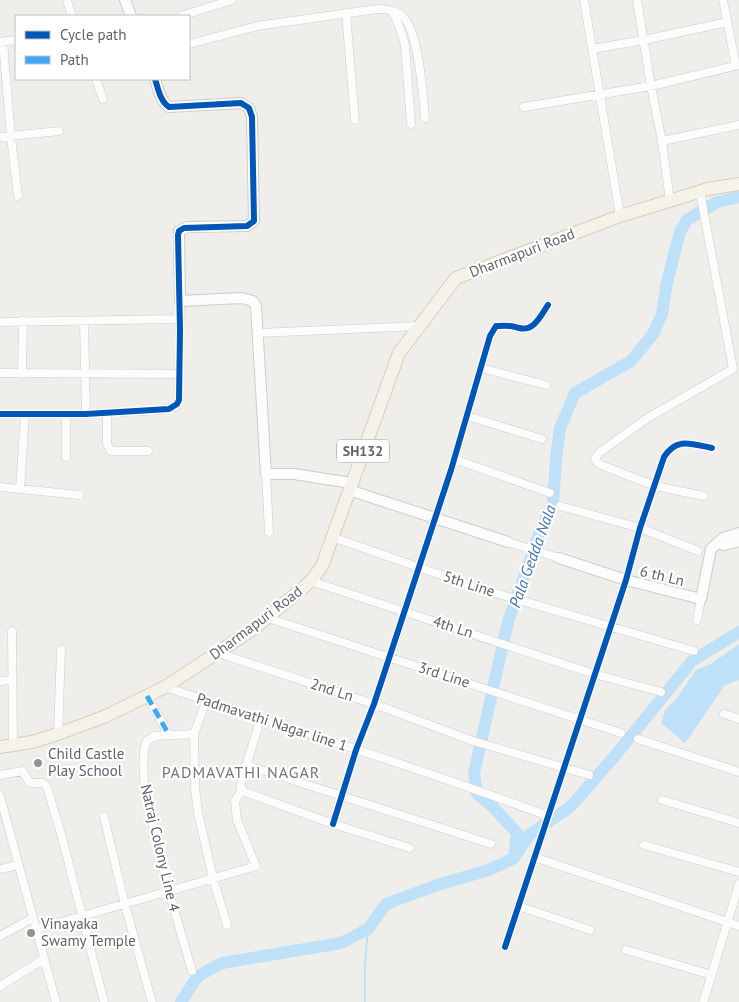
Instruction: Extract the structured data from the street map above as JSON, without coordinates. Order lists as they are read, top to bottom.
{
  "streets": {
    "main road": ["Dharmapuri Road", "SH132"],
    "street": [
      "6 th Ln",
      "5th Line",
      "4th Ln",
      "3rd Line",
      "2nd Ln",
      "Padmavathi Nagar line 1",
      "Natraj Colony Line 4"
    ]
  },
  "crossings": [
    ["Dharmapuri Road", "6 th Ln"],
    ["Dharmapuri Road", "5th Line"],
    ["Dharmapuri Road", "4th Ln"],
    ["Dharmapuri Road", "3rd Line"],
    ["Dharmapuri Road", "2nd Ln"],
    ["Dharmapuri Road", "Padmavathi Nagar line 1"]
  ],
  "districts": ["PADMAVATHI NAGAR"],
  "water": ["Pala Gedda Nala"],
  "places": ["Child Castle Play School", "Vinayaka Swamy Temple"],
  "legend": ["Cycle path", "Path"]
}
